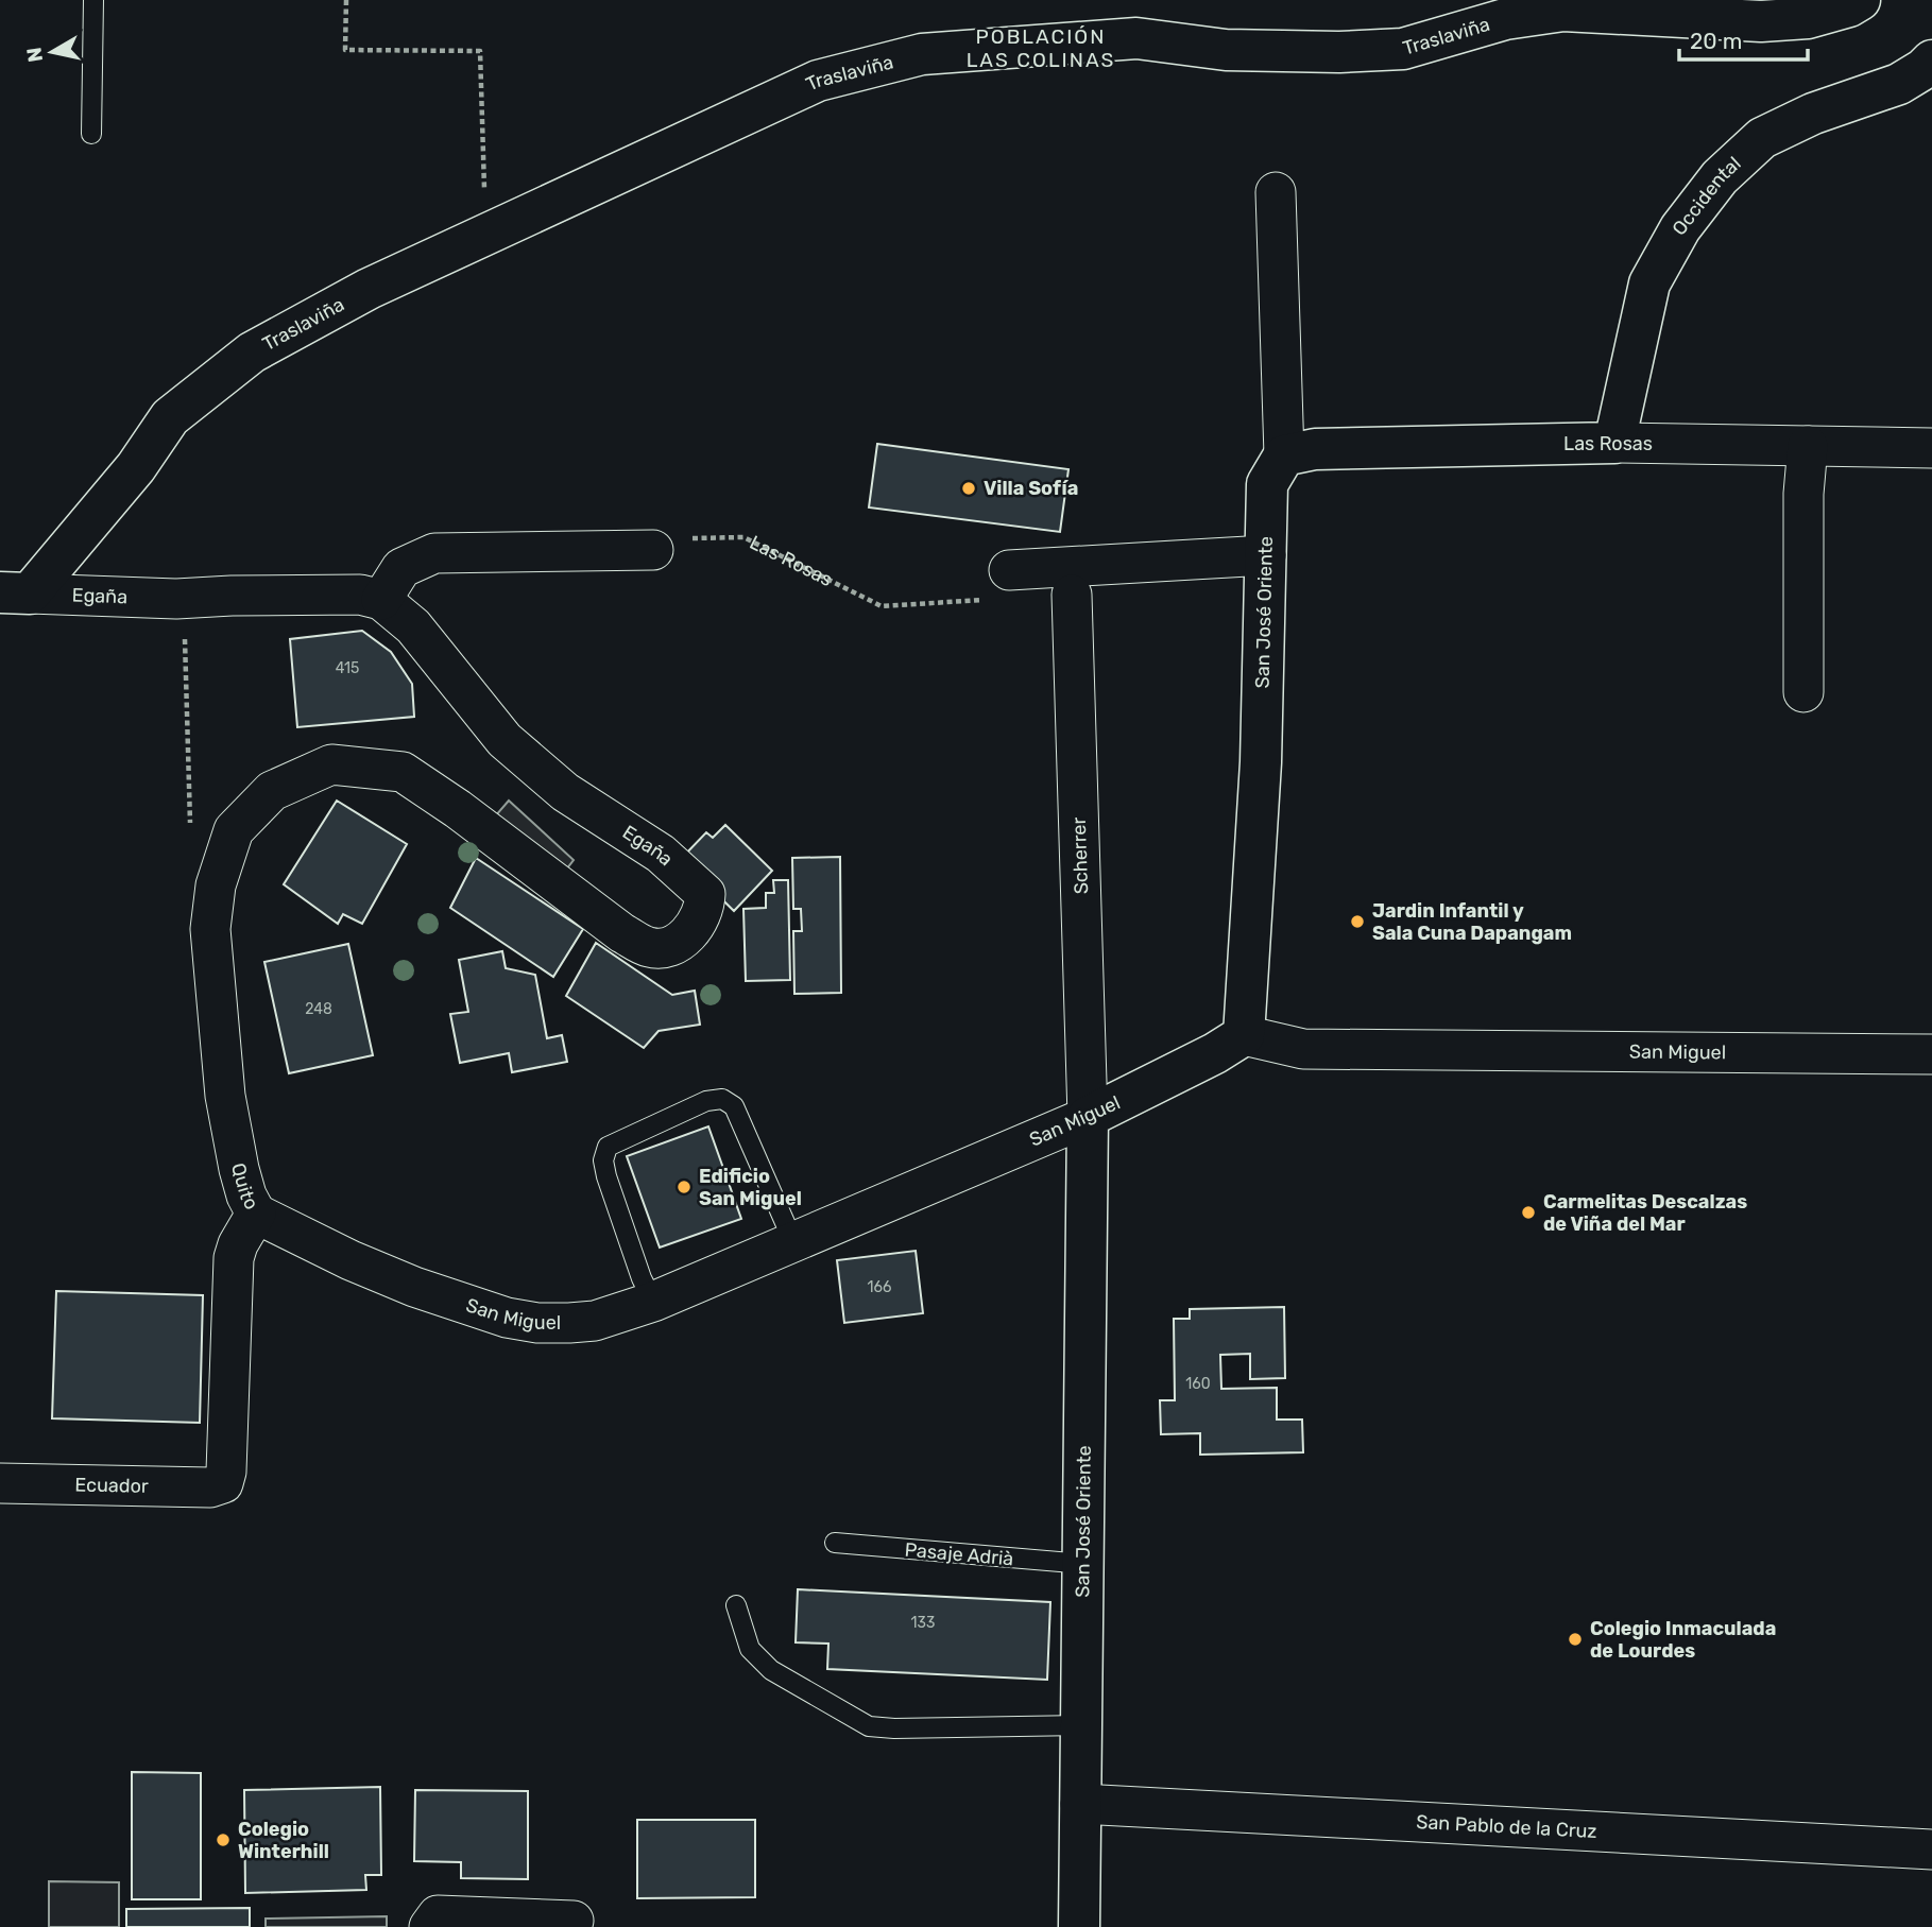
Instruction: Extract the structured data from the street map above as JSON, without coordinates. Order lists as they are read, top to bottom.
{
  "streets": {
    "street": [
      "Traslaviña",
      "Occidental",
      "Las Rosas",
      "Egaña",
      "San José Oriente",
      "Scherrer",
      "San Miguel",
      "Quito",
      "Ecuador",
      "San Pablo de la Cruz"
    ],
    "lane": ["Pasaje Adrià"]
  },
  "crossings": [
    ["Traslaviña", "Egaña"],
    ["Occidental", "Las Rosas"],
    ["Las Rosas", "San José Oriente"],
    ["Egaña", "Quito"],
    ["San José Oriente", "Scherrer"],
    ["San José Oriente", "San Miguel"],
    ["San José Oriente", "Pasaje Adrià"],
    ["San José Oriente", "San Pablo de la Cruz"],
    ["Scherrer", "San Miguel"],
    ["San Miguel", "Quito"],
    ["Quito", "Ecuador"]
  ],
  "districts": ["POBLACIÓN LAS COLINAS"],
  "places": [
    "Villa Sofía",
    "Jardin Infantil y Sala Cuna Dapangam",
    "Edificio San Miguel",
    "Carmelitas Descalzas de Viña del Mar",
    "Colegio Inmaculada de Lourdes",
    "Colegio Winterhill"
  ],
  "house_numbers": [
    "415",
    "248",
    "166",
    "160",
    "133"
  ],
  "scale_bar": "20 m",
  "north": "left"
}
